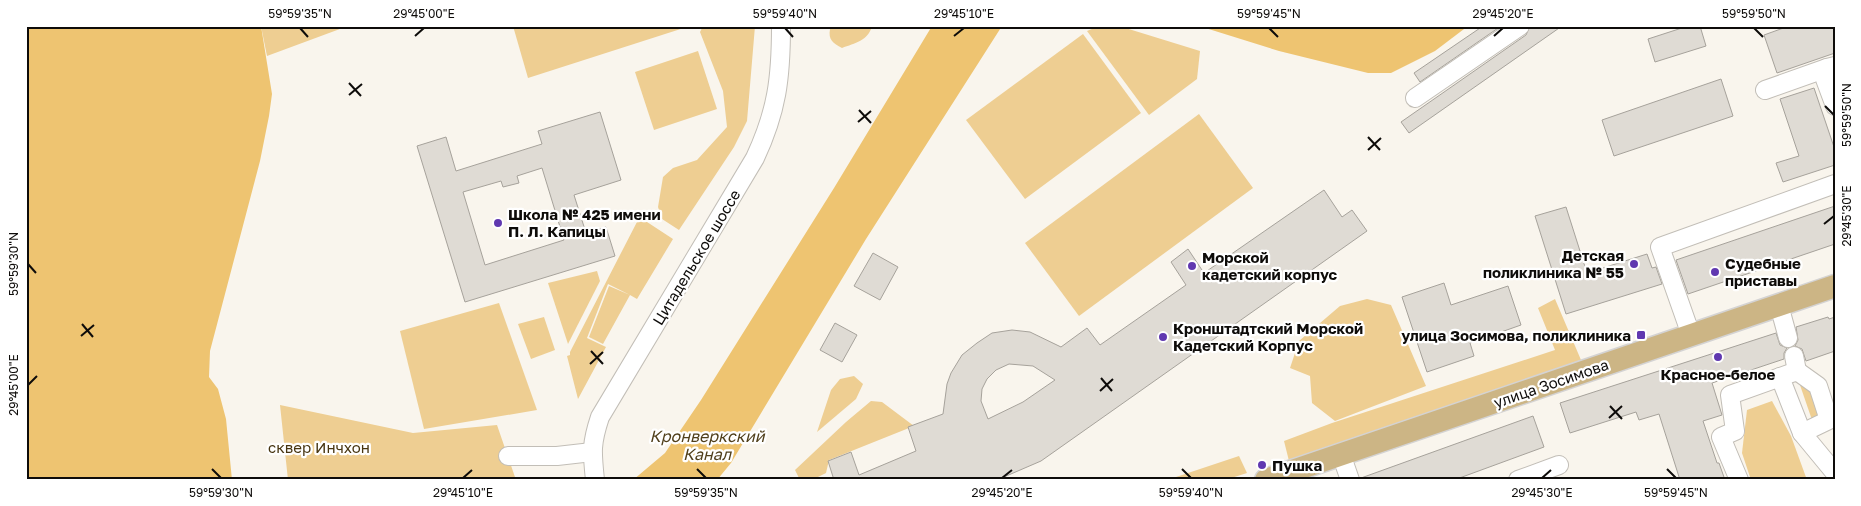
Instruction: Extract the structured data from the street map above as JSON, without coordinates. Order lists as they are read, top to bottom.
{
  "streets": {
    "main road": ["улица Зосимова"],
    "street": ["Цитадельское шоссе"]
  },
  "water": ["Кронверкский Канал"],
  "parks": ["сквер Инчхон"],
  "places": {
    "other": [
      "Школа № 425 имени П. Л. Капицы",
      "Детская поликлиника № 55",
      "Морской кадетский корпус",
      "Судебные приставы",
      "Кронштадтский Морской Кадетский Корпус",
      "Красное-белое",
      "Пушка"
    ],
    "transit": ["улица Зосимова, поликлиника"]
  },
  "coordinates": [
    "59°59'35\"N",
    "29°45'00\"E",
    "59°59'40\"N",
    "29°45'10\"E",
    "59°59'45\"N",
    "29°45'20\"E",
    "59°59'50\"N",
    "29°45'30\"E",
    "59°59'30\"N"
  ]
}
